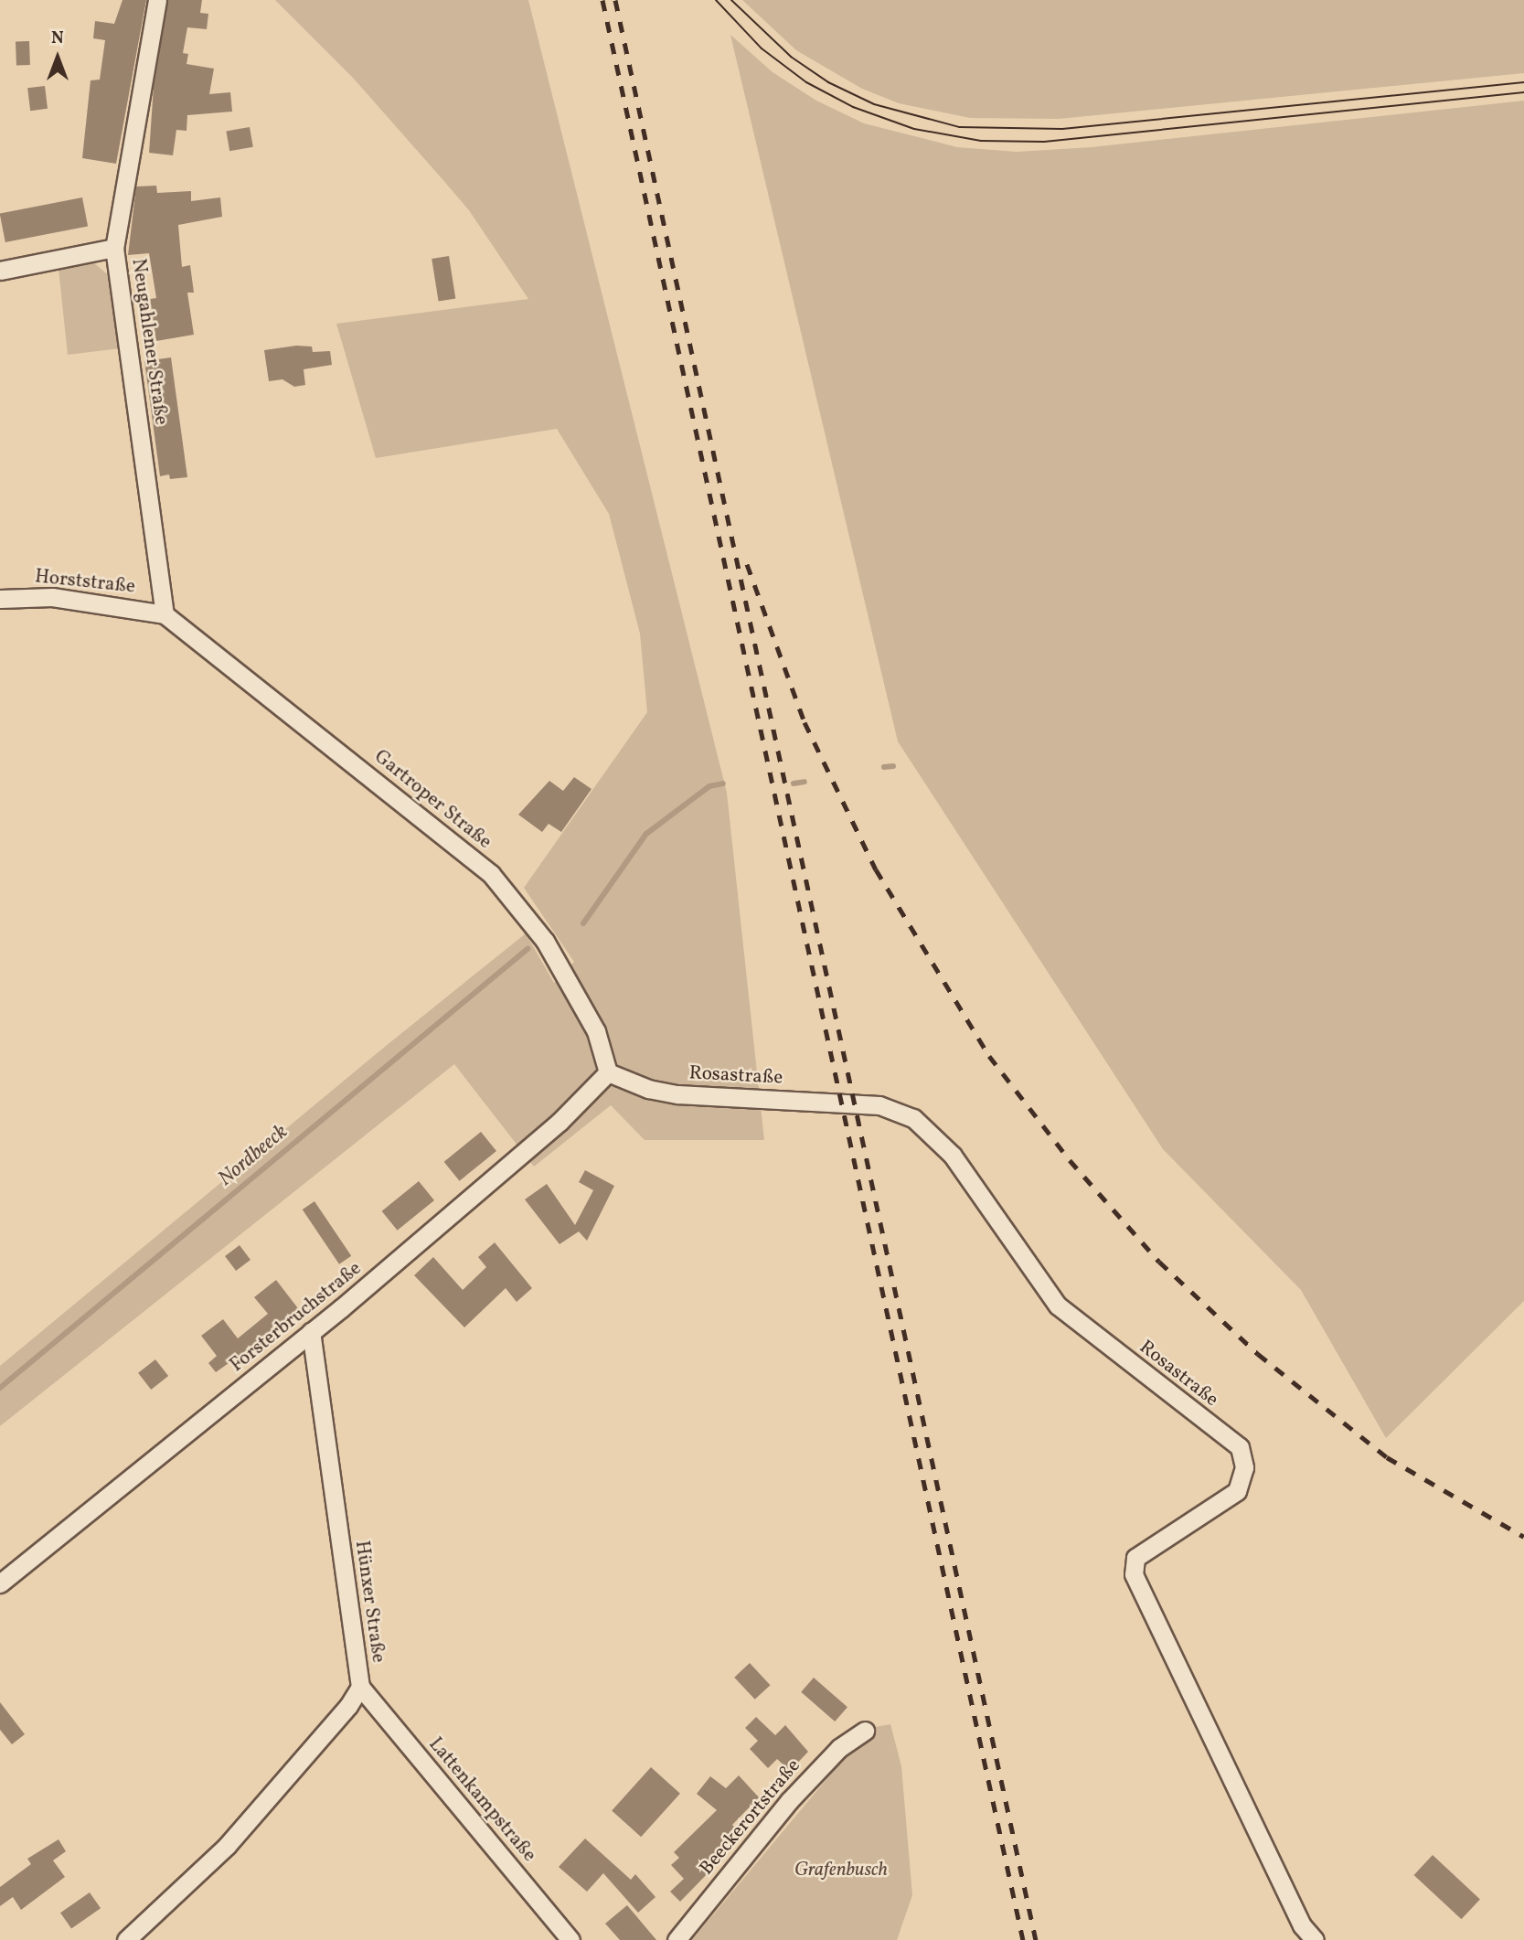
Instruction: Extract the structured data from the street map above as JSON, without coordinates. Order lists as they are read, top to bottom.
{
  "streets": {
    "street": [
      "Neugahlener Straße",
      "Horststraße",
      "Gartroper Straße",
      "Rosastraße",
      "Forsterbruchstraße",
      "Hünxer Straße",
      "Lattenkampstraße",
      "Beeckerortstraße"
    ]
  },
  "crossings": [
    ["Neugahlener Straße", "Horststraße"],
    ["Neugahlener Straße", "Gartroper Straße"],
    ["Horststraße", "Gartroper Straße"],
    ["Gartroper Straße", "Rosastraße"],
    ["Gartroper Straße", "Forsterbruchstraße"],
    ["Rosastraße", "Forsterbruchstraße"],
    ["Forsterbruchstraße", "Hünxer Straße"],
    ["Hünxer Straße", "Lattenkampstraße"]
  ],
  "water": ["Nordbeeck"],
  "parks": ["Grafenbusch"],
  "north": "top"
}
